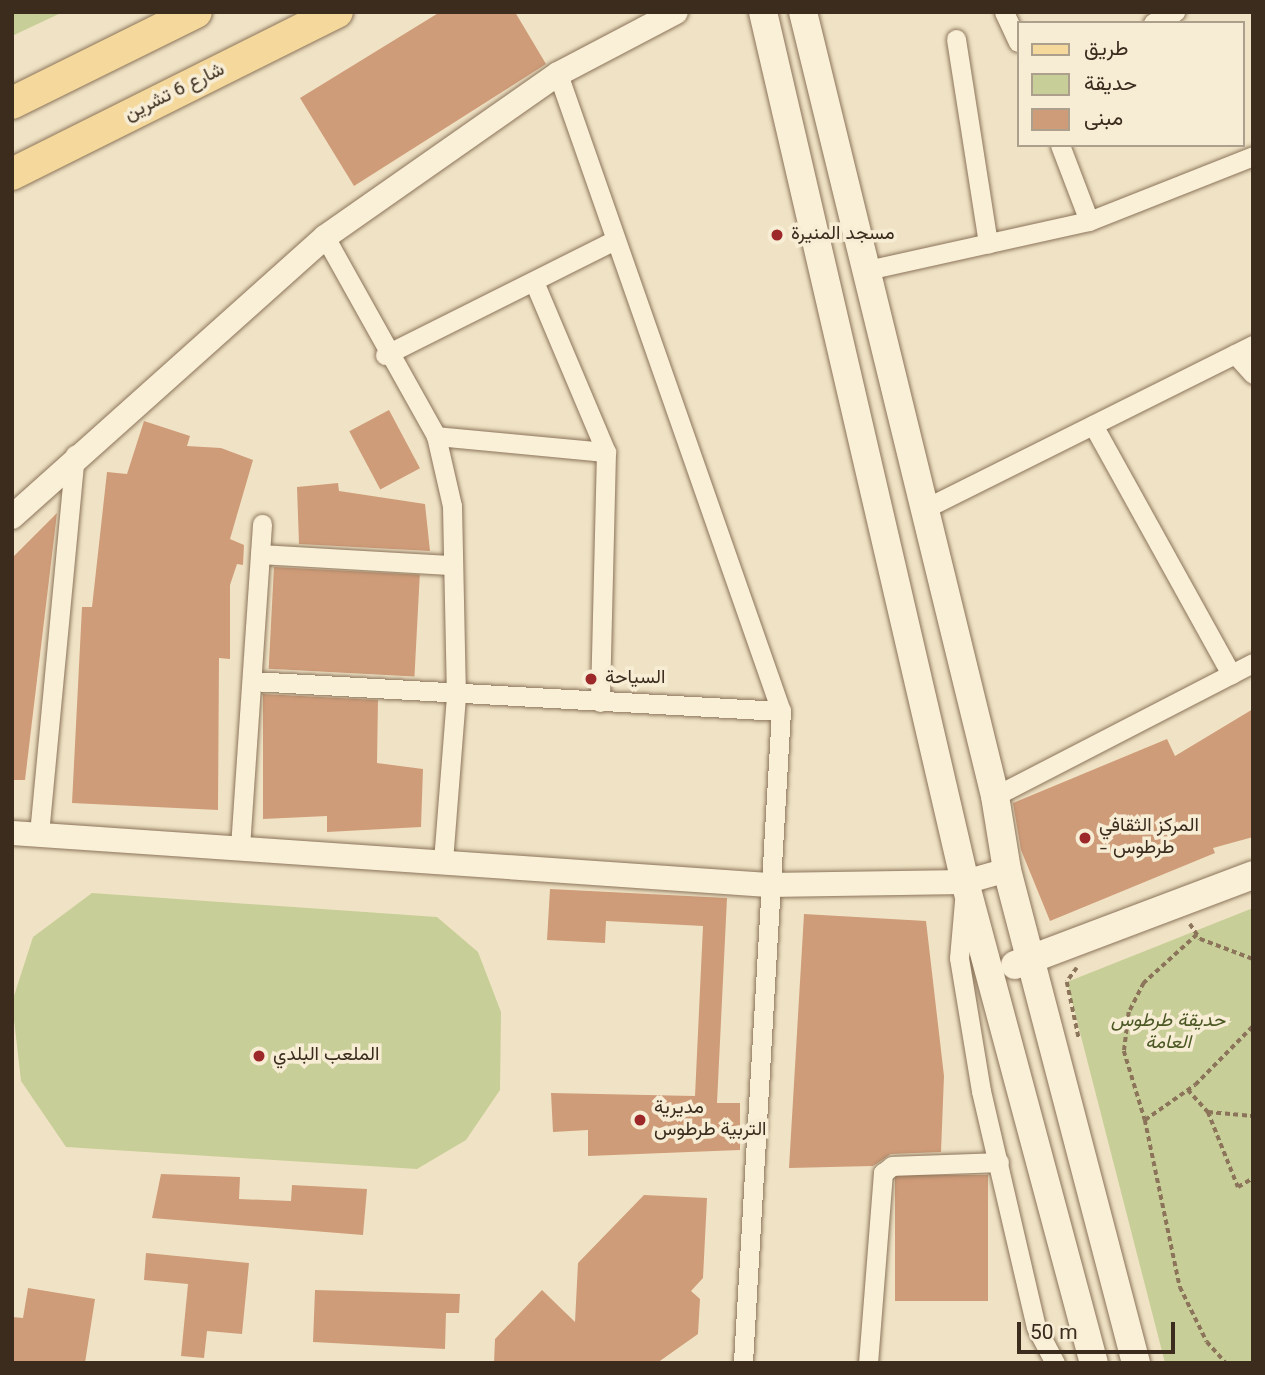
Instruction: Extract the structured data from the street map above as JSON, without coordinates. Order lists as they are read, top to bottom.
{
  "streets": {
    "main road": ["شارع 6 تشرين"]
  },
  "parks": ["حديقة طرطوس العامة"],
  "places": [
    "مسجد المنيرة",
    "السياحة",
    "المركز الثقافي - طرطوس",
    "الملعب البلدي",
    "مديرية التربية طرطوس"
  ],
  "legend": ["طريق", "حديقة", "مبنى"],
  "scale_bar": "50 m"
}
